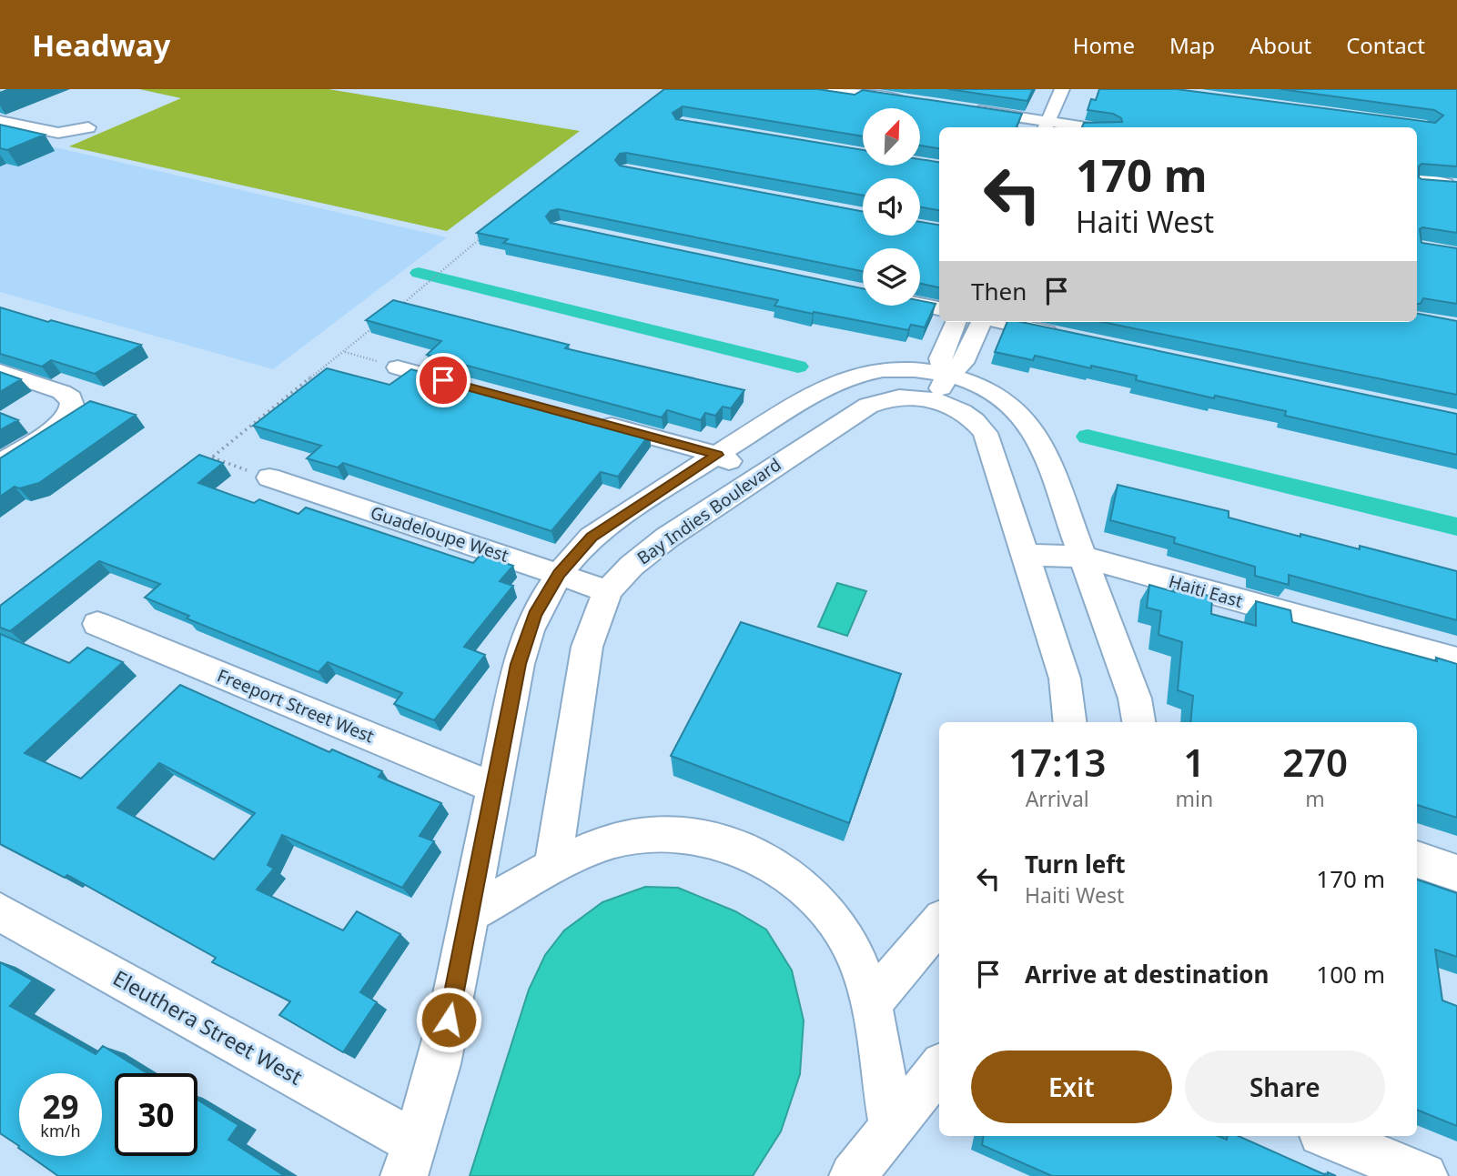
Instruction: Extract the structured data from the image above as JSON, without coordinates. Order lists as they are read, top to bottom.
{
  "streets": {
    "street": [
      "Bay Indies Boulevard",
      "Guadeloupe West",
      "Haiti East",
      "Freeport Street West",
      "Eleuthera Street West"
    ]
  },
  "crossings": [
    ["Bay Indies Boulevard", "Guadeloupe West"],
    ["Bay Indies Boulevard", "Haiti East"],
    ["Bay Indies Boulevard", "Freeport Street West"],
    ["Bay Indies Boulevard", "Eleuthera Street West"]
  ],
  "north": "top right",
  "page": {
    "header": "Headway",
    "nav": [
      "Home",
      "Map",
      "About",
      "Contact"
    ],
    "turn": ["170 m", "Haiti West"],
    "then": "Then",
    "eta": [
      "17:13",
      "Arrival",
      "1",
      "min",
      "270",
      "m"
    ],
    "list": [
      {
        "name": "Turn left",
        "note": "Haiti West",
        "value": "170 m"
      },
      {
        "name": "Arrive at destination",
        "value": "100 m"
      }
    ],
    "buttons": ["Exit", "Share"],
    "speed": "29 km/h",
    "limit": "30"
  }
}
